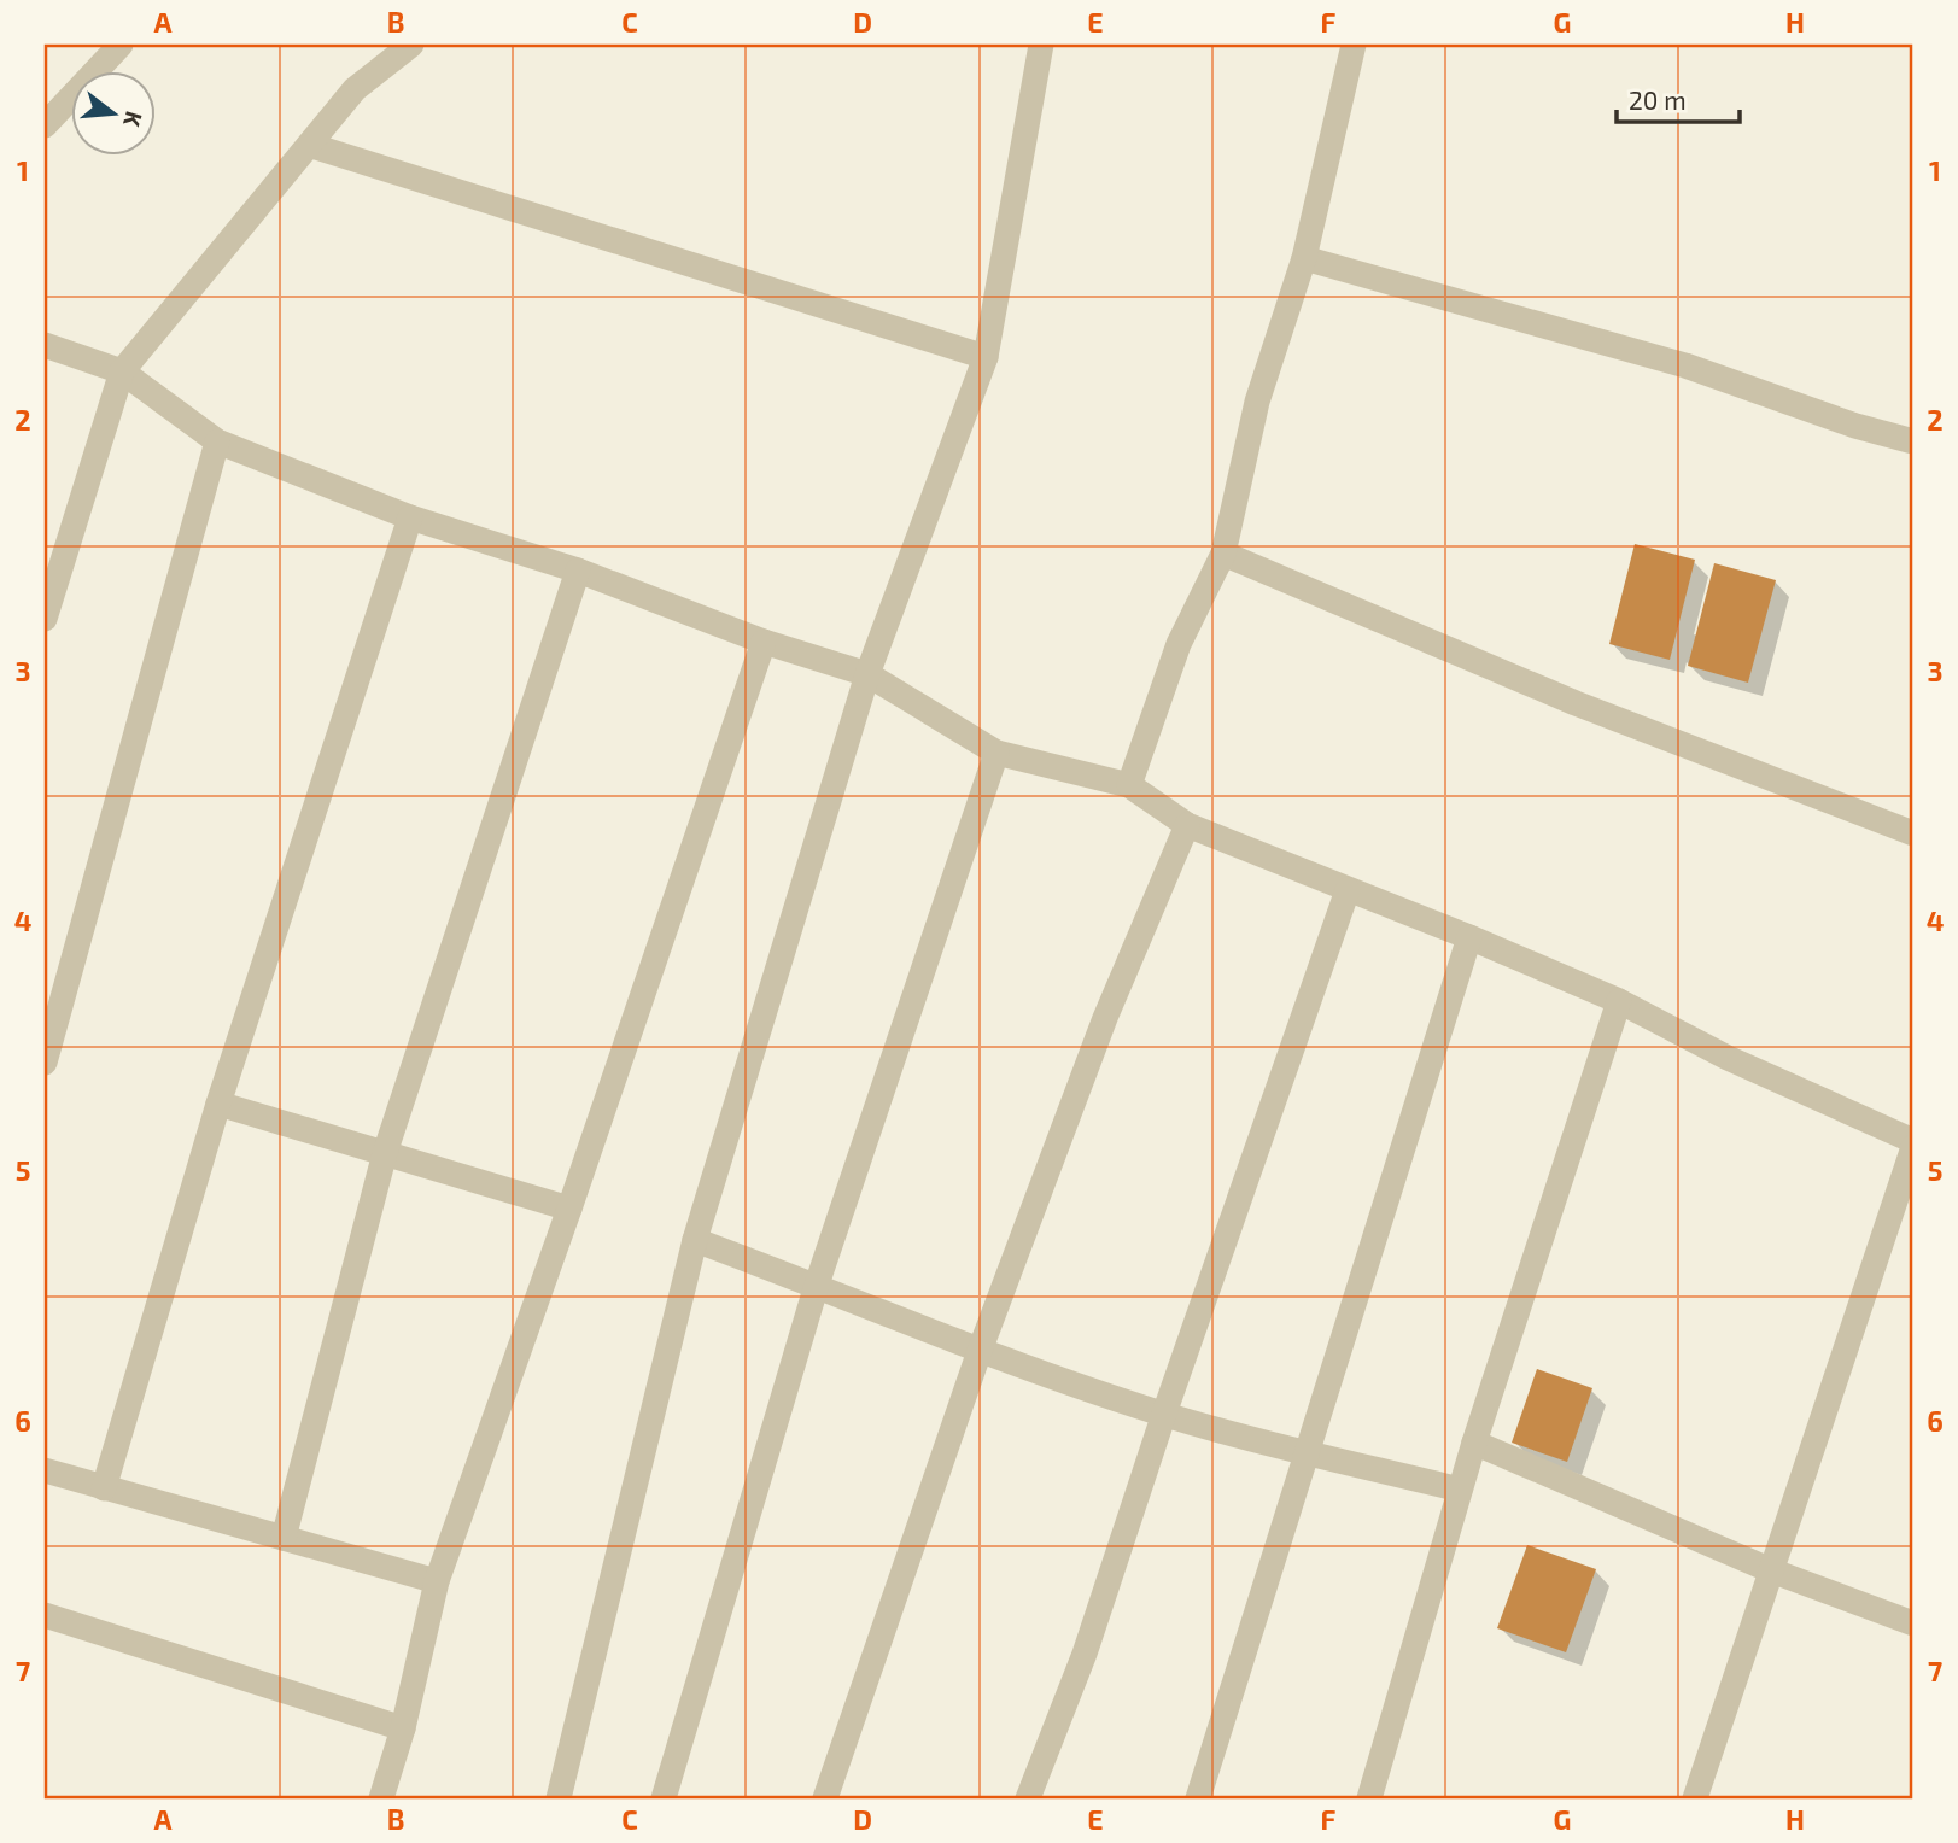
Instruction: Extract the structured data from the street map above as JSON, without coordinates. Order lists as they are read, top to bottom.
{
  "scale_bar": "20 m",
  "north": "right",
  "grid": {
    "columns": [
      "A",
      "B",
      "C",
      "D",
      "E",
      "F",
      "G",
      "H"
    ],
    "rows": [
      "1",
      "2",
      "3",
      "4",
      "5",
      "6",
      "7"
    ]
  }
}
